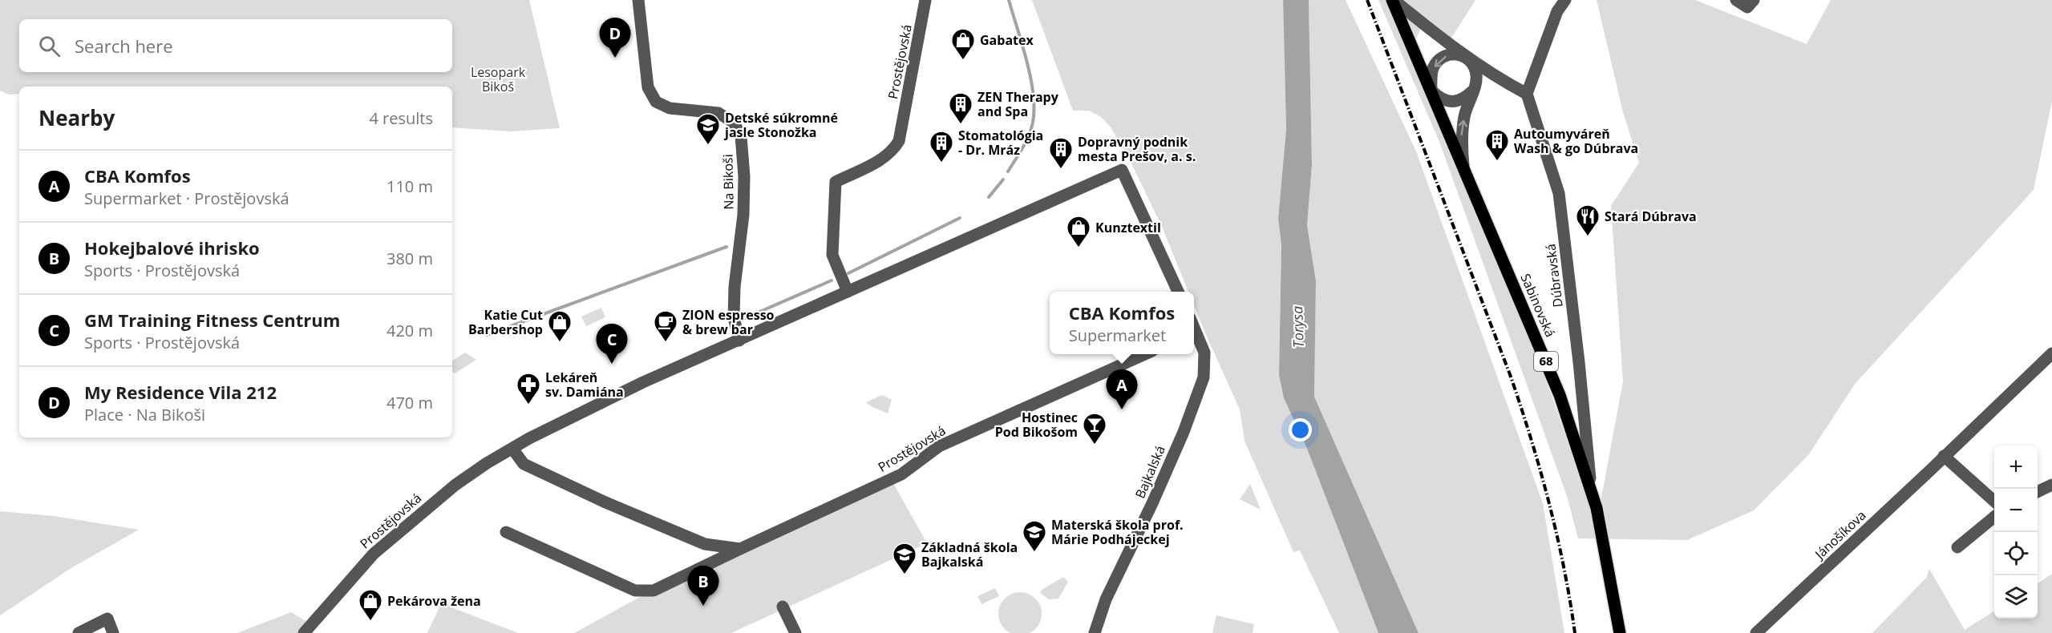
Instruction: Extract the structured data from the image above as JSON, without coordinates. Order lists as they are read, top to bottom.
{
  "streets": {
    "main road": ["Sabinovská", "68"],
    "street": [
      "Prostějovská",
      "Na Bikoši",
      "Dúbravská",
      "Bajkalská",
      "Jánošíkova"
    ]
  },
  "crossings": [
    ["Prostějovská", "Na Bikoši"],
    ["Dúbravská", "Sabinovská"]
  ],
  "water": ["Torysa"],
  "parks": ["Lesopark Bikoš"],
  "places": {
    "shop": [
      "Gabatex",
      "Kunztextil",
      "Katie Cut Barbershop",
      "Pekárova žena"
    ],
    "building": [
      "ZEN Therapy and Spa",
      "Autoumyváreň Wash & go Dúbrava",
      "Stomatológia - Dr. Mráz",
      "Dopravný podnik mesta Prešov, a. s."
    ],
    "school or university": ["Detské súkromné jasle Stonožka", "Materská škola prof. Márie Podhájeckej", "Základná škola Bajkalská"],
    "restaurant": ["Stará Dúbrava"],
    "cafe": ["ZION espresso & brew bar"],
    "pharmacy": ["Lekáreň sv. Damiána"],
    "bar": ["Hostinec Pod Bikošom"]
  },
  "page": {
    "pins": [
      "D",
      "C",
      "A",
      "B"
    ],
    "search": "Search here",
    "heading": ["Nearby", "4 results"],
    "list": [
      {
        "mark": "A",
        "name": "CBA Komfos",
        "note": "Supermarket · Prostějovská",
        "value": "110 m"
      },
      {
        "mark": "B",
        "name": "Hokejbalové ihrisko",
        "note": "Sports · Prostějovská",
        "value": "380 m"
      },
      {
        "mark": "C",
        "name": "GM Training Fitness Centrum",
        "note": "Sports · Prostějovská",
        "value": "420 m"
      },
      {
        "mark": "D",
        "name": "My Residence Vila 212",
        "note": "Place · Na Bikoši",
        "value": "470 m"
      }
    ],
    "popup": ["CBA Komfos", "Supermarket"],
    "map_buttons": ["+", "−"]
  }
}
